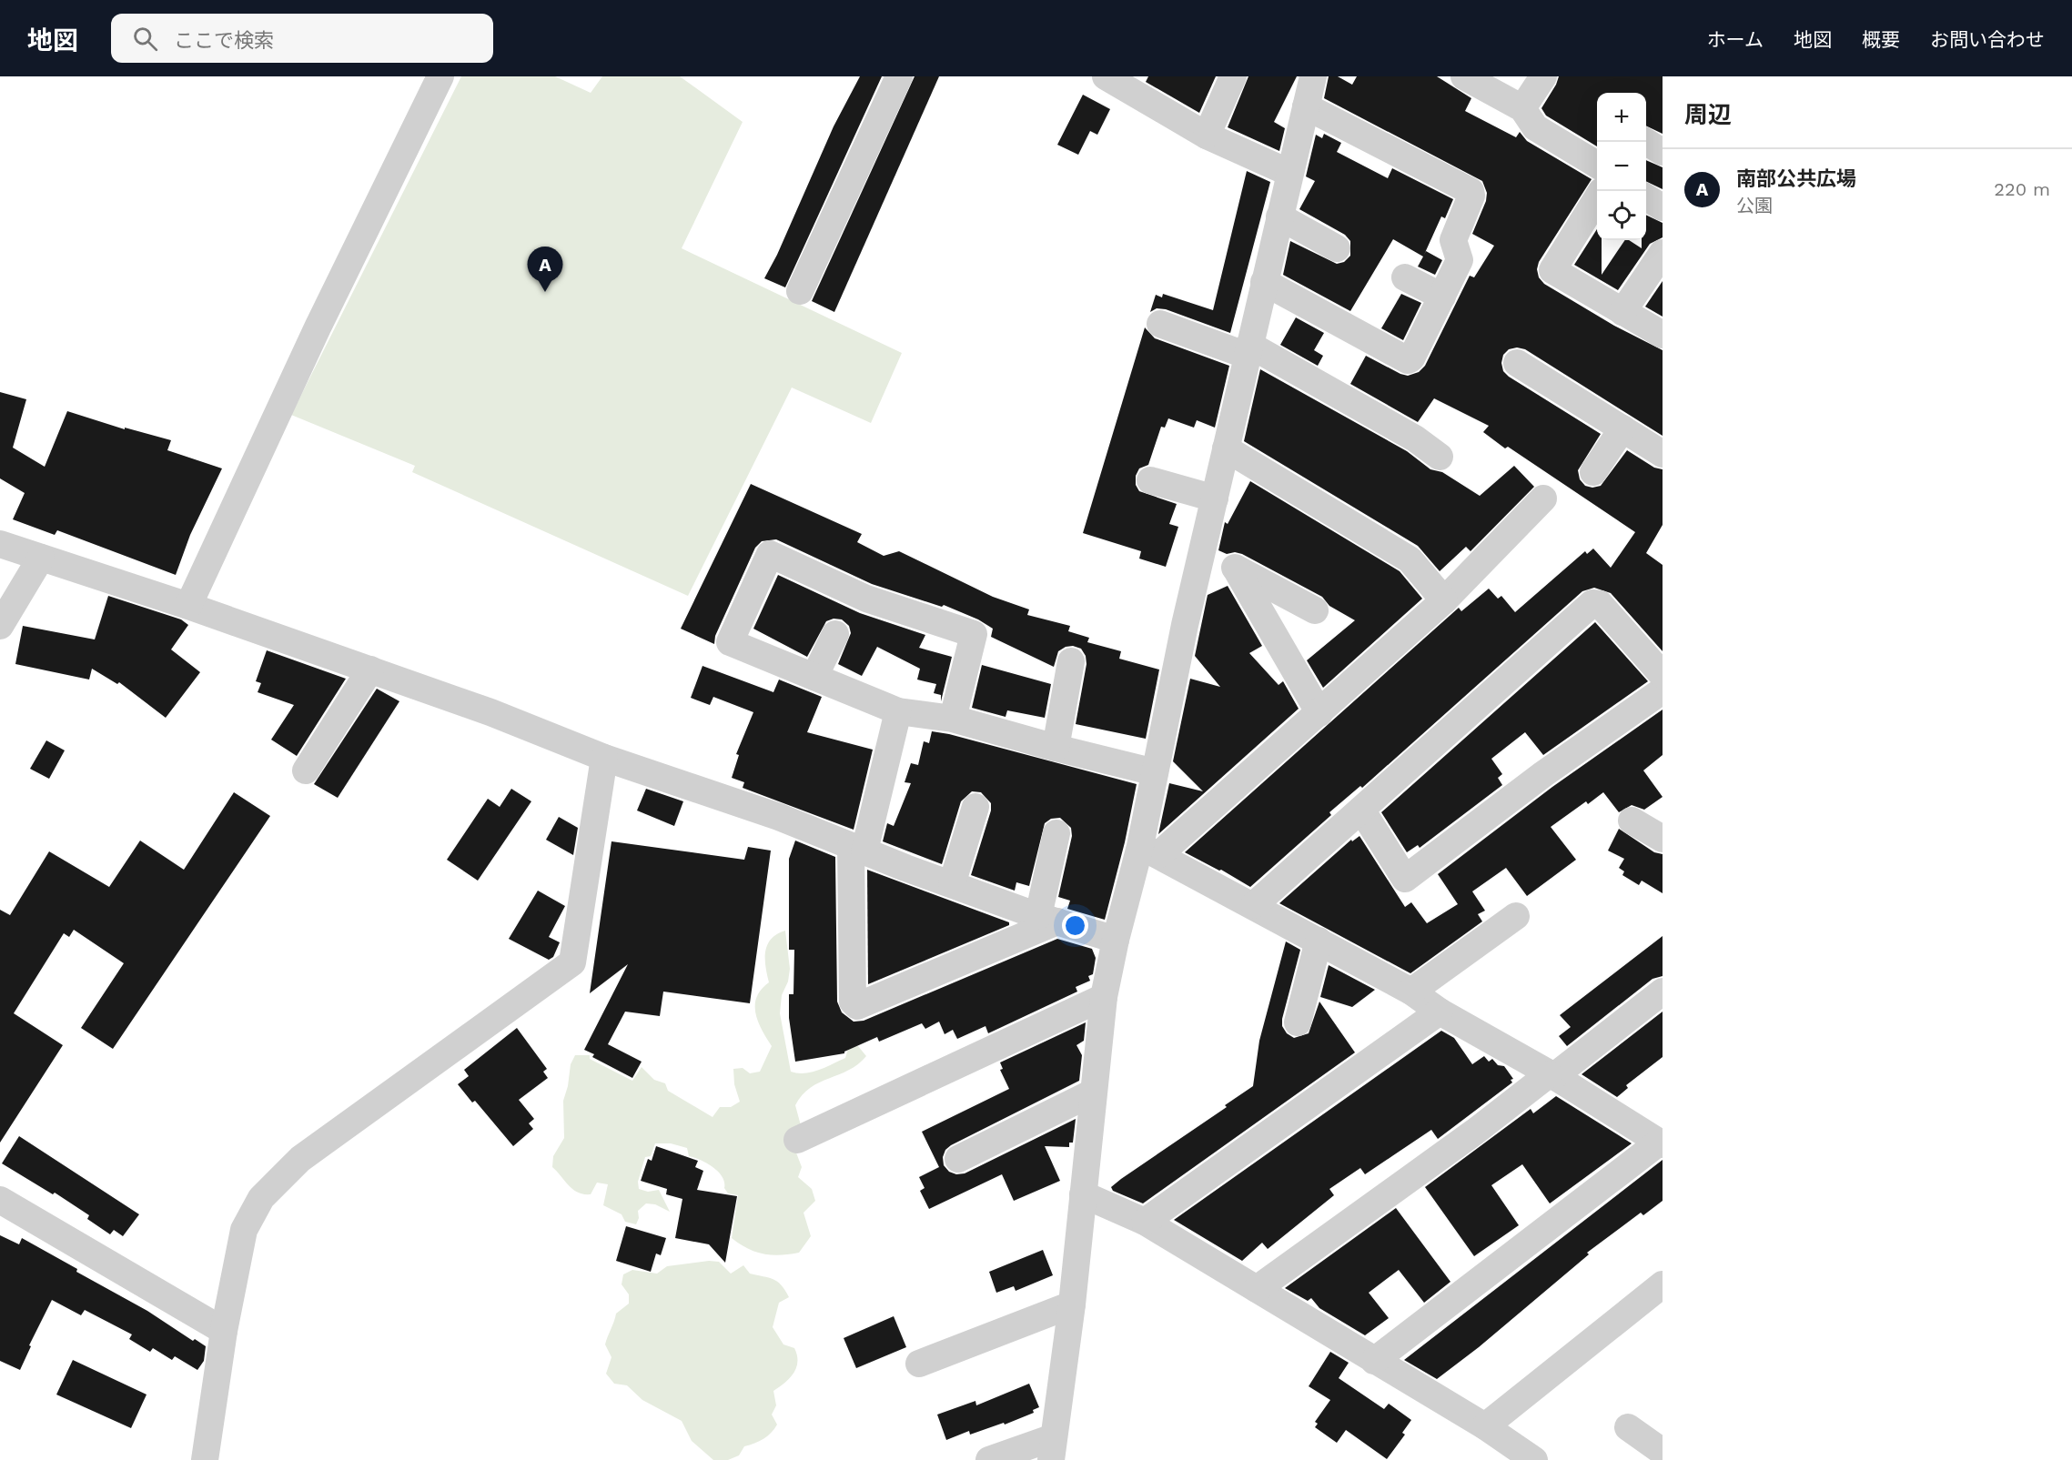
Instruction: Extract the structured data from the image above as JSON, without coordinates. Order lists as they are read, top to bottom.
{
  "page": {
    "header": "地図",
    "search": "ここで検索",
    "nav": [
      "ホーム",
      "地図",
      "概要",
      "お問い合わせ"
    ],
    "heading": "周辺",
    "map_buttons": ["+", "−"],
    "list": [
      {
        "mark": "A",
        "name": "南部公共広場",
        "note": "公園",
        "value": "220 m"
      }
    ],
    "pins": "A"
  }
}
